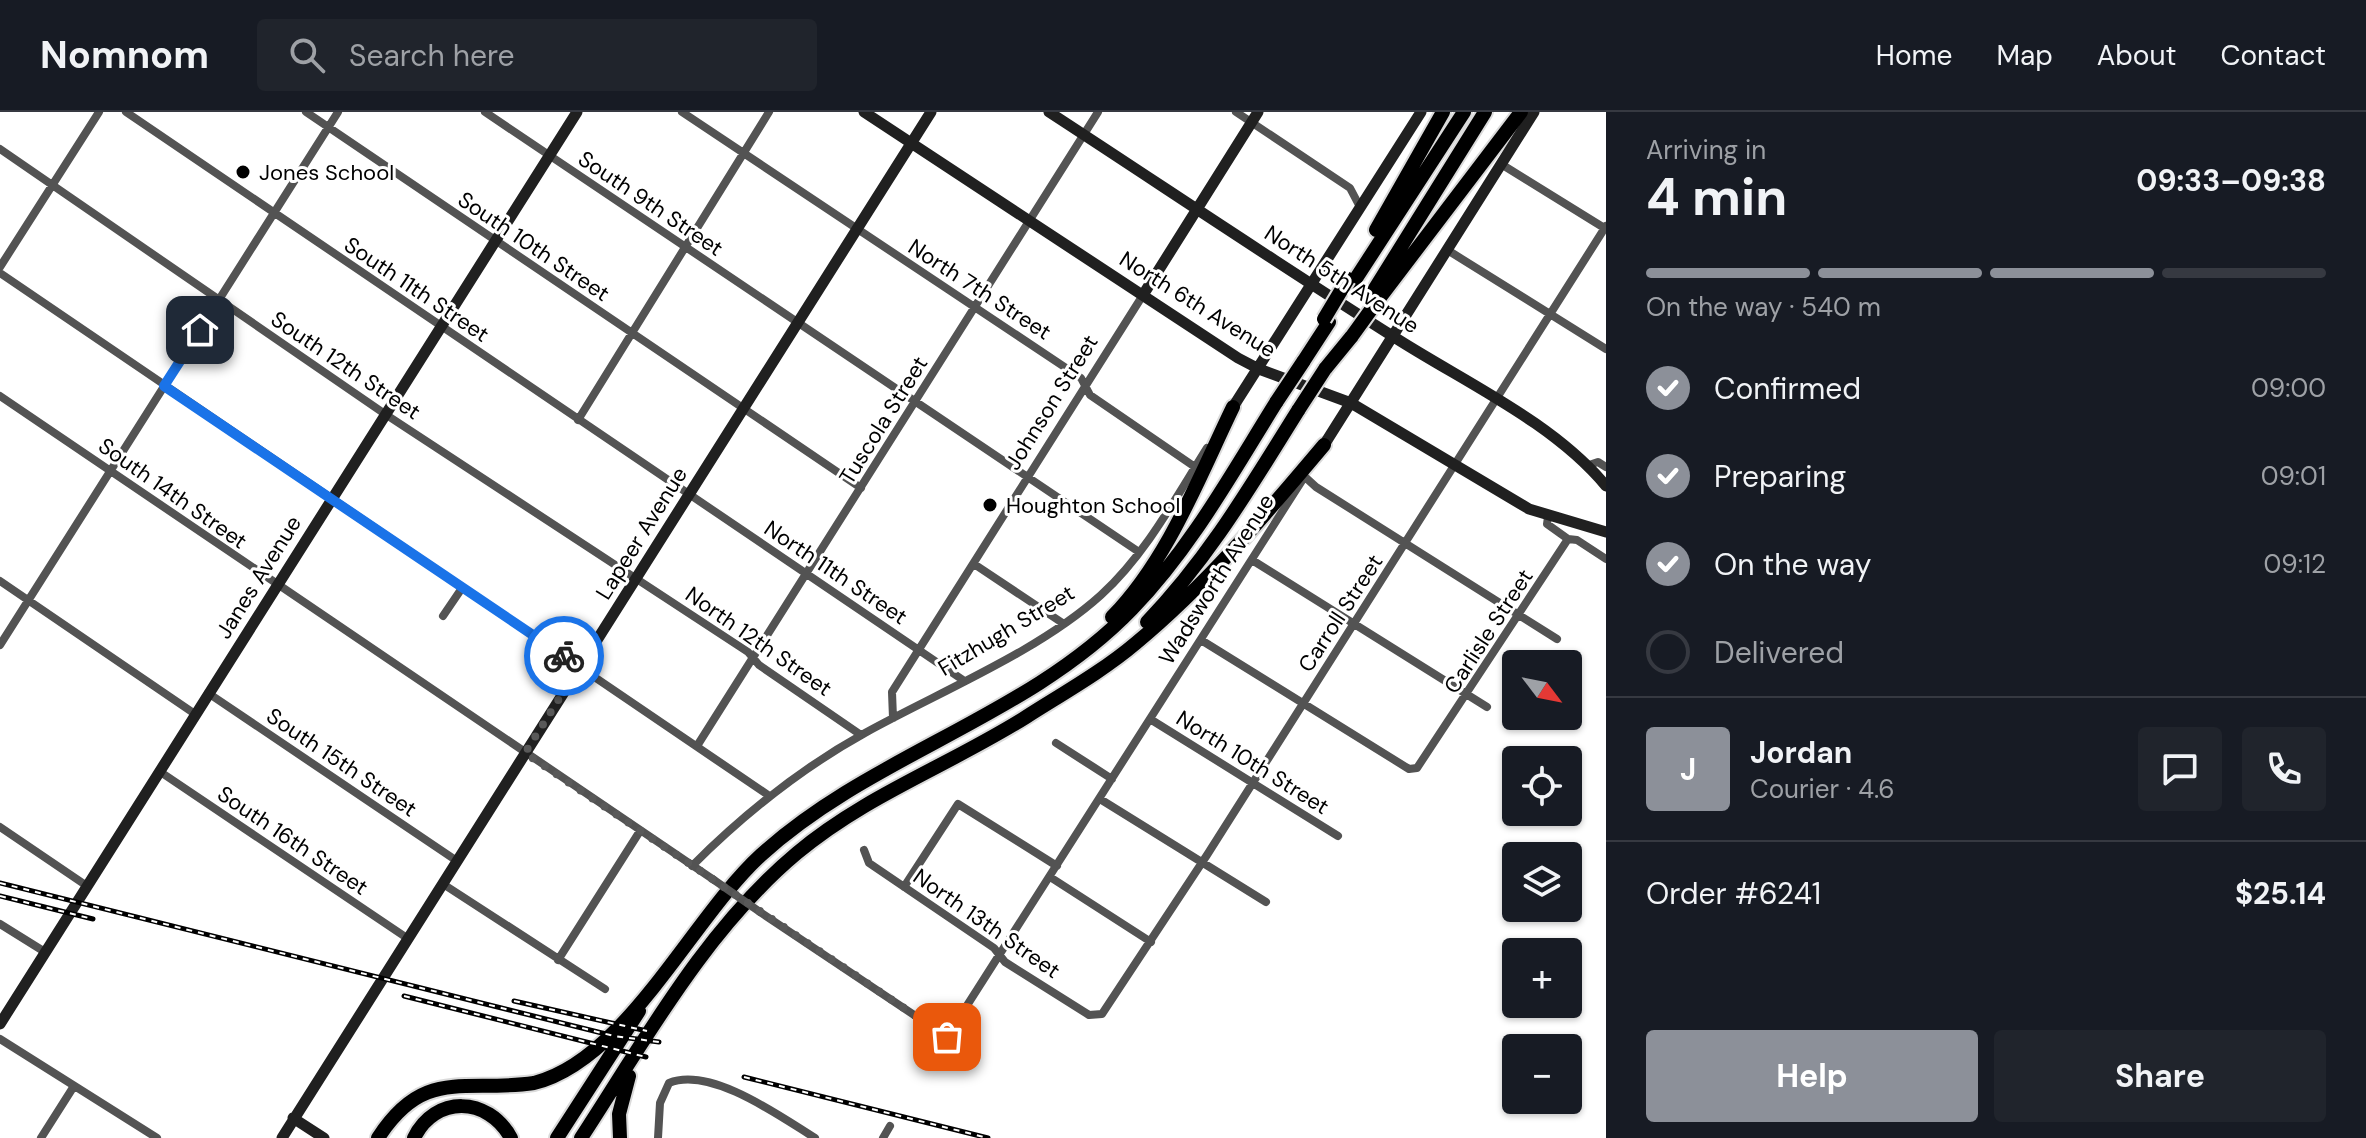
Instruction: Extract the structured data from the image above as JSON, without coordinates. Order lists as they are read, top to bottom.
{
  "streets": {
    "street": [
      "South 9th Street",
      "South 10th Street",
      "North 5th Avenue",
      "South 11th Street",
      "North 7th Street",
      "North 6th Avenue",
      "South 12th Street",
      "Johnson Street",
      "Tuscola Street",
      "South 14th Street",
      "Lapeer Avenue",
      "North 11th Street",
      "Janes Avenue",
      "Wadsworth Avenue",
      "Carroll Street",
      "Fitzhugh Street",
      "Carlisle Street",
      "North 12th Street",
      "South 15th Street",
      "North 10th Street",
      "South 16th Street",
      "North 13th Street"
    ]
  },
  "crossings": [
    ["South 9th Street", "Johnson Street"],
    ["South 9th Street", "Tuscola Street"],
    ["South 9th Street", "Lapeer Avenue"],
    ["South 9th Street", "Janes Avenue"],
    ["South 9th Street", "Fitzhugh Street"],
    ["South 10th Street", "Lapeer Avenue"],
    ["South 10th Street", "Janes Avenue"],
    ["North 5th Avenue", "Johnson Street"],
    ["North 5th Avenue", "Tuscola Street"],
    ["North 5th Avenue", "Wadsworth Avenue"],
    ["North 5th Avenue", "Carroll Street"],
    ["North 5th Avenue", "Fitzhugh Street"],
    ["South 11th Street", "Lapeer Avenue"],
    ["South 11th Street", "North 11th Street"],
    ["South 11th Street", "Janes Avenue"],
    ["North 7th Street", "Johnson Street"],
    ["North 7th Street", "Tuscola Street"],
    ["North 7th Street", "Lapeer Avenue"],
    ["North 7th Street", "Fitzhugh Street"],
    ["North 6th Avenue", "Johnson Street"],
    ["North 6th Avenue", "Tuscola Street"],
    ["North 6th Avenue", "Lapeer Avenue"],
    ["North 6th Avenue", "Wadsworth Avenue"],
    ["North 6th Avenue", "Carroll Street"],
    ["North 6th Avenue", "Fitzhugh Street"],
    ["South 12th Street", "Lapeer Avenue"],
    ["South 12th Street", "Janes Avenue"],
    ["South 12th Street", "North 12th Street"],
    ["Johnson Street", "North 11th Street"],
    ["Johnson Street", "Fitzhugh Street"],
    ["Tuscola Street", "North 11th Street"],
    ["Tuscola Street", "North 12th Street"],
    ["South 14th Street", "Lapeer Avenue"],
    ["South 14th Street", "Janes Avenue"],
    ["South 14th Street", "Wadsworth Avenue"],
    ["South 14th Street", "Fitzhugh Street"],
    ["Lapeer Avenue", "North 11th Street"],
    ["Lapeer Avenue", "North 12th Street"],
    ["Lapeer Avenue", "South 15th Street"],
    ["Lapeer Avenue", "South 16th Street"],
    ["North 11th Street", "Fitzhugh Street"],
    ["Janes Avenue", "South 15th Street"],
    ["Janes Avenue", "South 16th Street"],
    ["Wadsworth Avenue", "North 10th Street"],
    ["Wadsworth Avenue", "North 13th Street"],
    ["Carroll Street", "Carlisle Street"],
    ["Carroll Street", "North 10th Street"],
    ["Carroll Street", "North 13th Street"],
    ["Fitzhugh Street", "North 12th Street"]
  ],
  "places": ["Jones School", "Houghton School"],
  "north": "bottom right",
  "page": {
    "header": "Nomnom",
    "search": "Search here",
    "nav": [
      "Home",
      "Map",
      "About",
      "Contact"
    ],
    "heading": ["4 min", "Arriving in", "09:33–09:38"],
    "panel": [
      "Jordan",
      "Courier · 4.6",
      "Order #6241",
      "$25.14"
    ],
    "bar": "On the way · 540 m",
    "list": [
      ["Confirmed", "09:00"],
      ["Preparing", "09:01"],
      ["On the way", "09:12"],
      "Delivered"
    ],
    "map_buttons": ["+", "−"],
    "round": "J",
    "buttons": ["Help", "Share"]
  }
}
